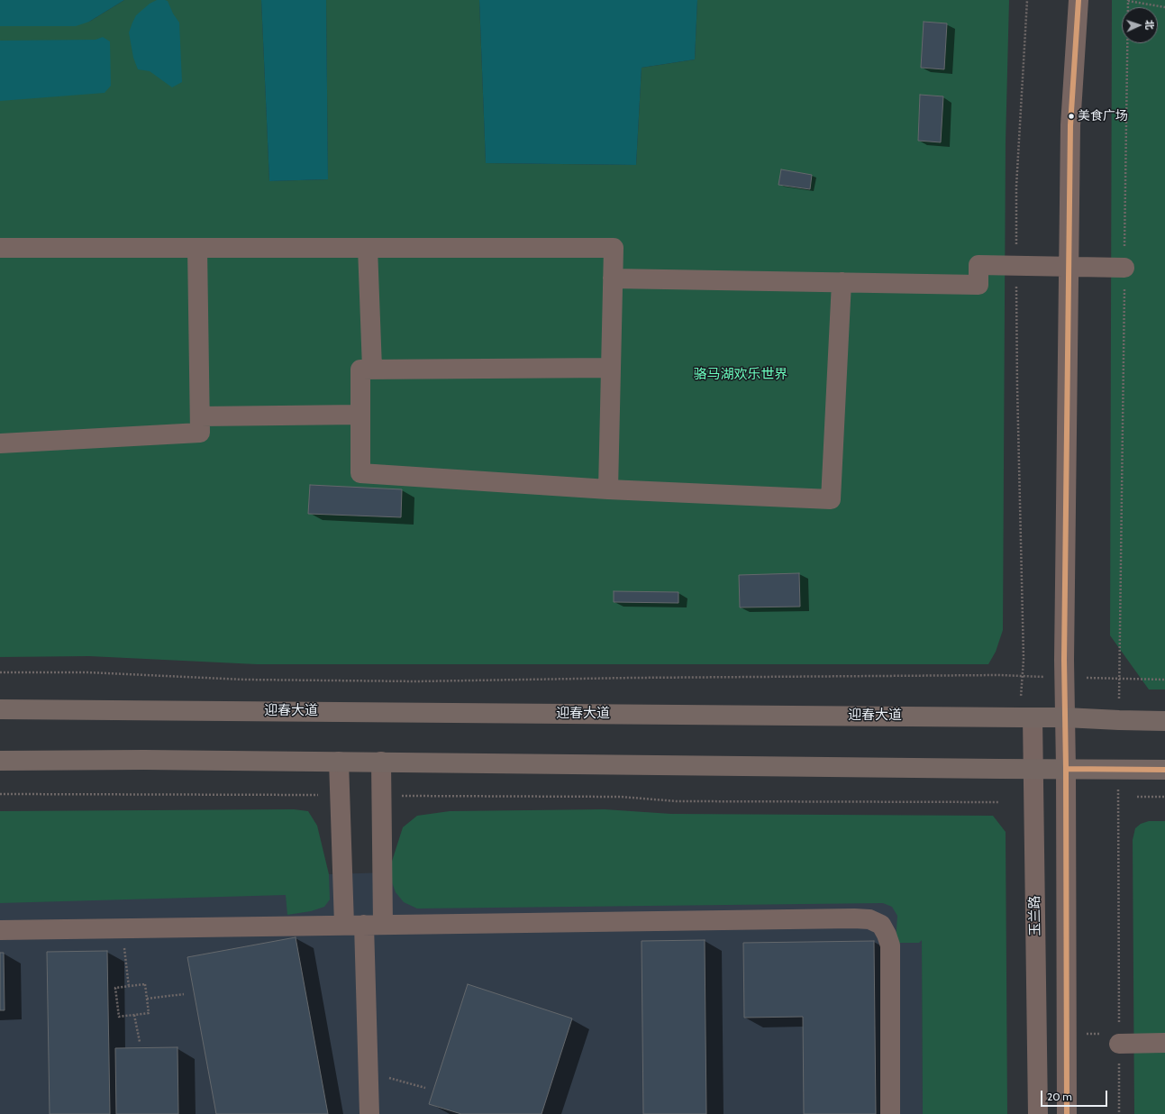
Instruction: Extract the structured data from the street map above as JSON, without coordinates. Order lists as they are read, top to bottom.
{
  "streets": {
    "main road": ["迎春大道"],
    "street": ["玉兰路"]
  },
  "crossings": [
    ["迎春大道", "玉兰路"]
  ],
  "parks": ["骆马湖欢乐世界"],
  "places": ["美食广场"],
  "scale_bar": "20 m",
  "north": "right"
}
